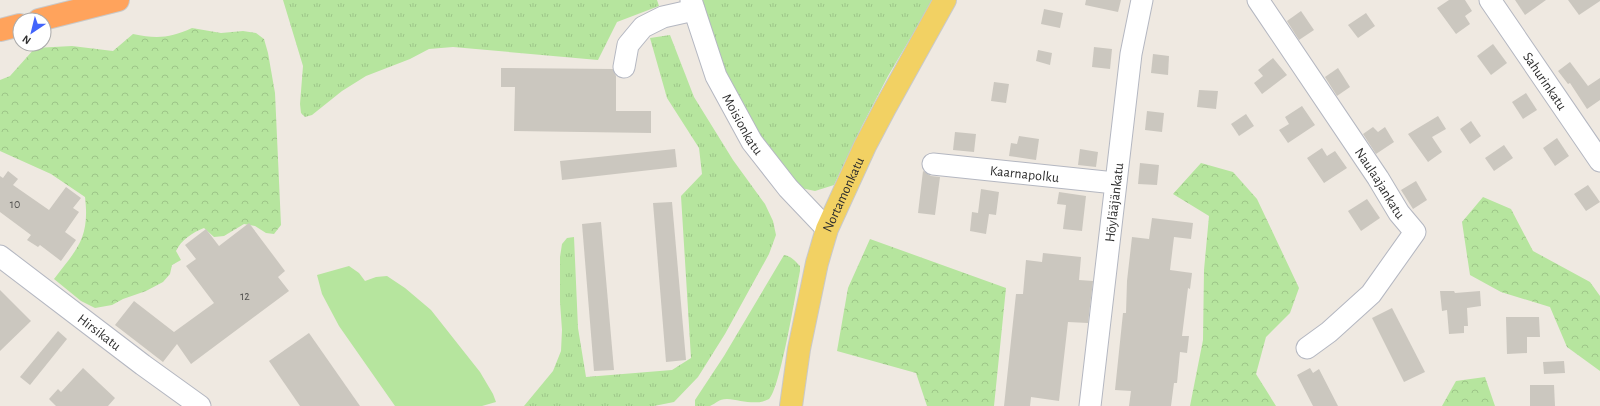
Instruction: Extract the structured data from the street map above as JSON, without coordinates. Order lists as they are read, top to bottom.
{
  "streets": {
    "main road": ["Nortamonkatu"],
    "street": [
      "Sahurinkatu",
      "Moisionkatu",
      "Kaarnapolku",
      "Naulaajankatu",
      "Höylääjänkatu",
      "Hirsikatu"
    ]
  },
  "crossings": [
    ["Moisionkatu", "Nortamonkatu"],
    ["Kaarnapolku", "Höylääjänkatu"]
  ],
  "house_numbers": ["10", "12"],
  "north": "bottom left"
}
